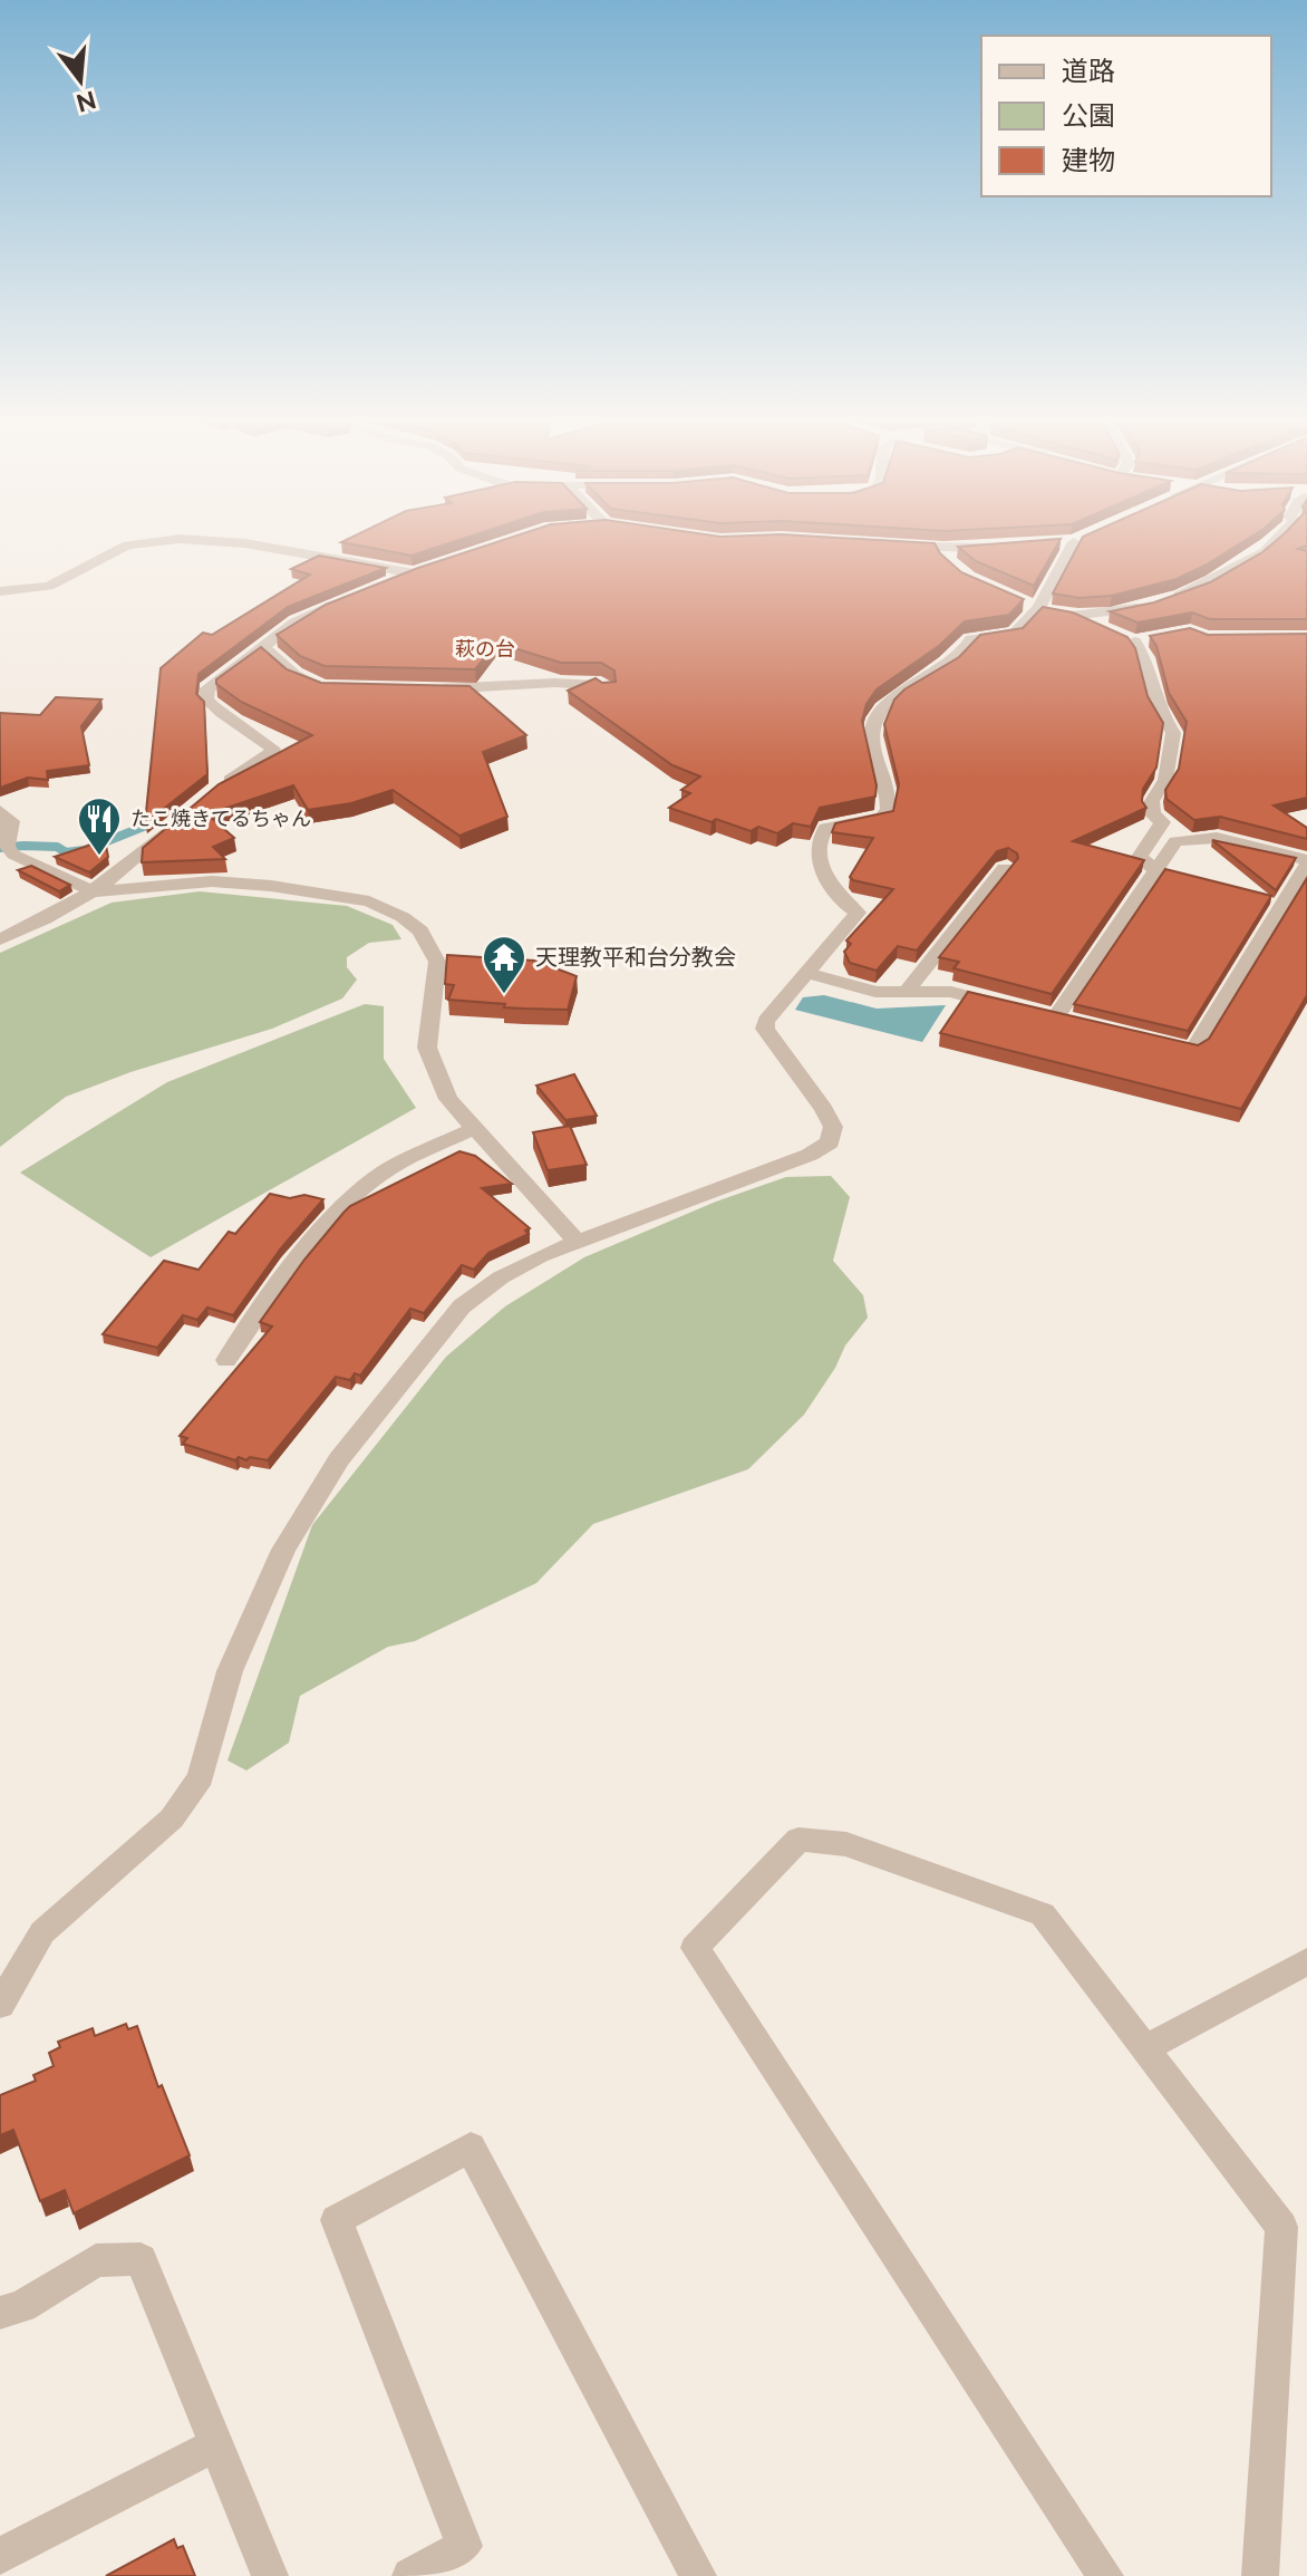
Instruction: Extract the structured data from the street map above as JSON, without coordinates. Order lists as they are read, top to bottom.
{
  "districts": ["萩の台"],
  "places": {
    "restaurant": ["たこ焼きてるちゃん"],
    "temple": ["天理教平和台分教会"]
  },
  "legend": ["道路", "公園", "建物"],
  "north": "bottom"
}
